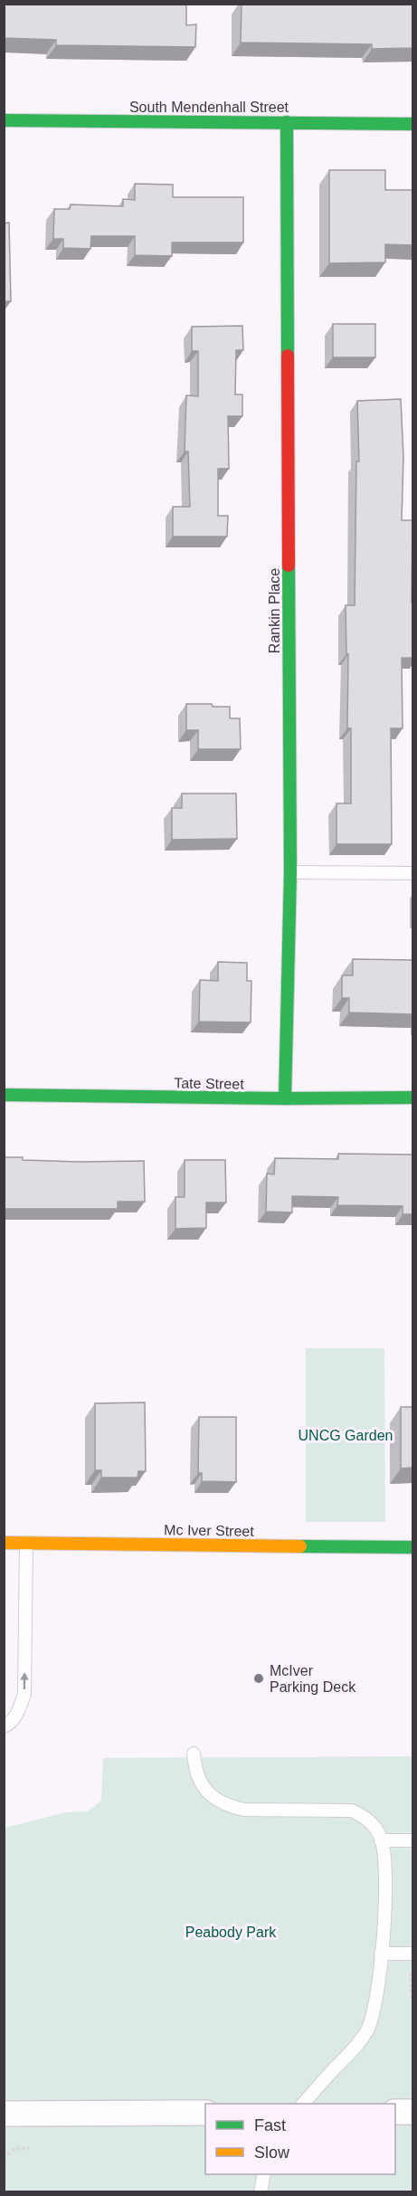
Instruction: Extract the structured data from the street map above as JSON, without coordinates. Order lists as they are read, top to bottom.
{
  "streets": {
    "street": [
      "South Mendenhall Street",
      "Rankin Place",
      "Tate Street",
      "Mc Iver Street"
    ]
  },
  "crossings": [
    ["South Mendenhall Street", "Rankin Place"],
    ["Rankin Place", "Tate Street"]
  ],
  "parks": ["UNCG Garden", "Peabody Park"],
  "places": ["McIver Parking Deck"],
  "legend": ["Fast", "Slow"]
}
